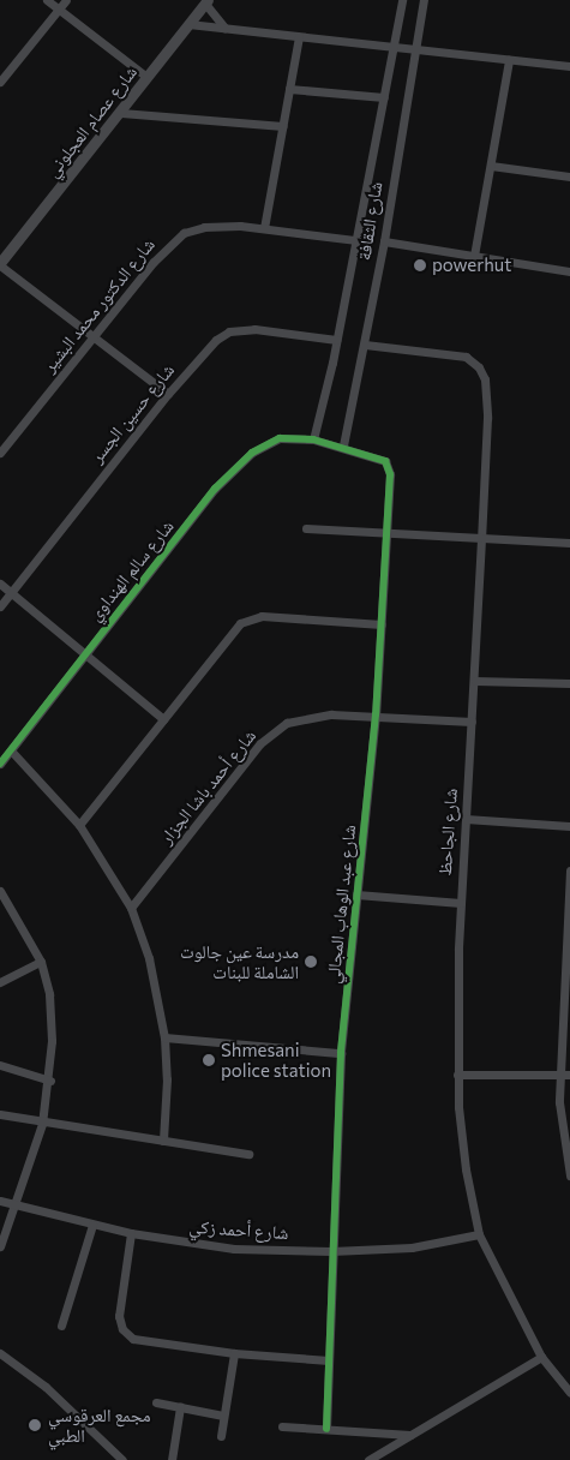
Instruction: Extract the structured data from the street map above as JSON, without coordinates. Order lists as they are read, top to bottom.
{
  "streets": {
    "street": [
      "شارع عصام العجلوني",
      "شارع الثقافة",
      "شارع الدكتور محمد البشير",
      "شارع حسين الجسر",
      "شارع سالم الهنداوي",
      "شارع أحمد باشا الجزار",
      "شارع الجاحظ",
      "شارع عبد الوهاب المجالي",
      "شارع أحمد زكي"
    ]
  },
  "crossings": [
    ["شارع الثقافة", "شارع الدكتور محمد البشير"],
    ["شارع الثقافة", "شارع حسين الجسر"],
    ["شارع الثقافة", "شارع سالم الهنداوي"],
    ["شارع الثقافة", "شارع الجاحظ"],
    ["شارع الثقافة", "شارع عبد الوهاب المجالي"],
    ["شارع سالم الهنداوي", "شارع عبد الوهاب المجالي"],
    ["شارع أحمد باشا الجزار", "شارع الجاحظ"],
    ["شارع أحمد باشا الجزار", "شارع عبد الوهاب المجالي"],
    ["شارع الجاحظ", "شارع أحمد زكي"],
    ["شارع عبد الوهاب المجالي", "شارع أحمد زكي"]
  ],
  "places": [
    "powerhut",
    "مدرسة عين جالوت الشاملة للبنات",
    "Shmesani police station",
    "مجمع العرقوسي الطبي"
  ]
}
